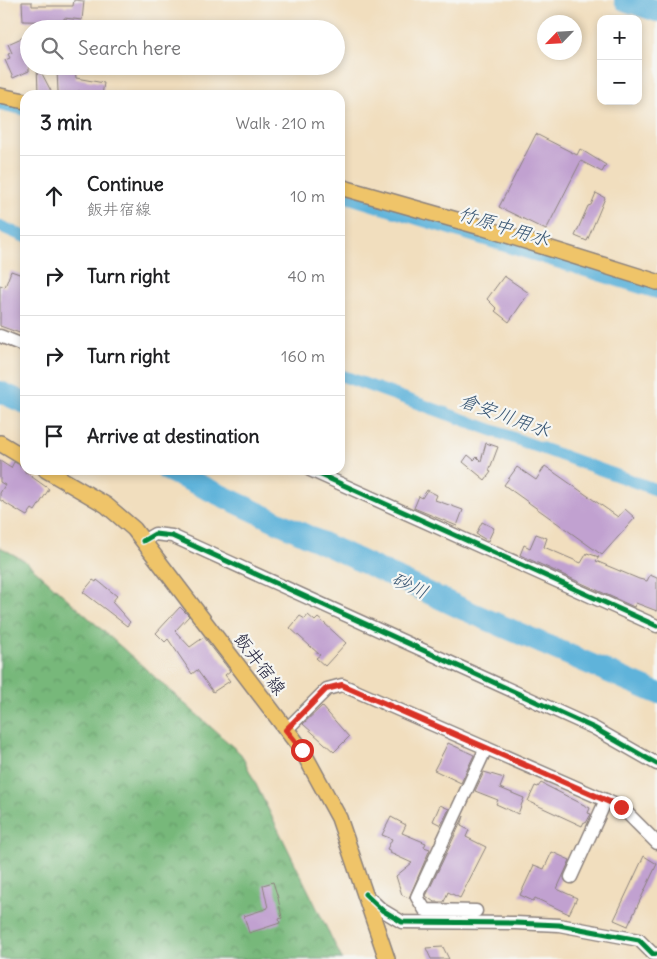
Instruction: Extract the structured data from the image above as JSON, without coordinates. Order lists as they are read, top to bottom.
{
  "streets": {
    "main road": ["飯井宿線"]
  },
  "water": ["竹原中用水", "倉安川用水", "砂川"],
  "north": "bottom left",
  "page": {
    "map_buttons": ["+", "−"],
    "search": "Search here",
    "heading": ["3 min", "Walk · 210 m"],
    "list": [
      ["Continue", "飯井宿線", "10 m"],
      ["Turn right", "40 m"],
      ["Turn right", "160 m"],
      "Arrive at destination"
    ]
  }
}
